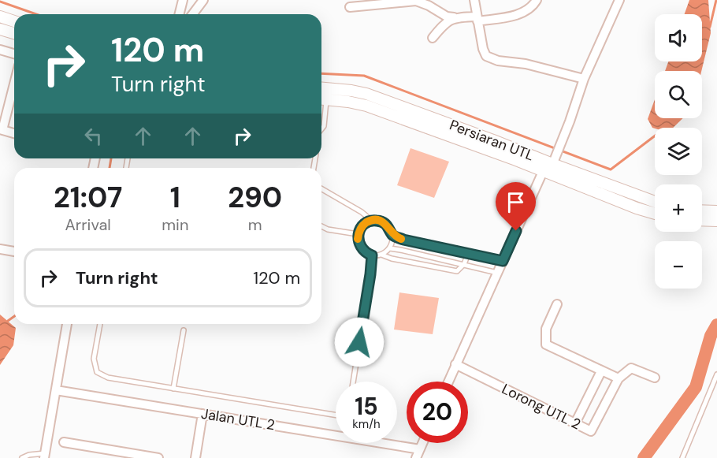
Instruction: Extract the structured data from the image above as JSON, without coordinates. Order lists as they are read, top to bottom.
{
  "streets": {
    "street": ["Persiaran UTL", "Lorong UTL 2", "Jalan UTL 2"]
  },
  "page": {
    "map_buttons": ["+", "−"],
    "turn": ["120 m", "Turn right"],
    "eta": [
      "21:07",
      "Arrival",
      "1",
      "min",
      "290",
      "m"
    ],
    "list": [
      {
        "name": "Turn right",
        "value": "120 m"
      }
    ],
    "speed": "15 km/h",
    "limit": "20"
  }
}
